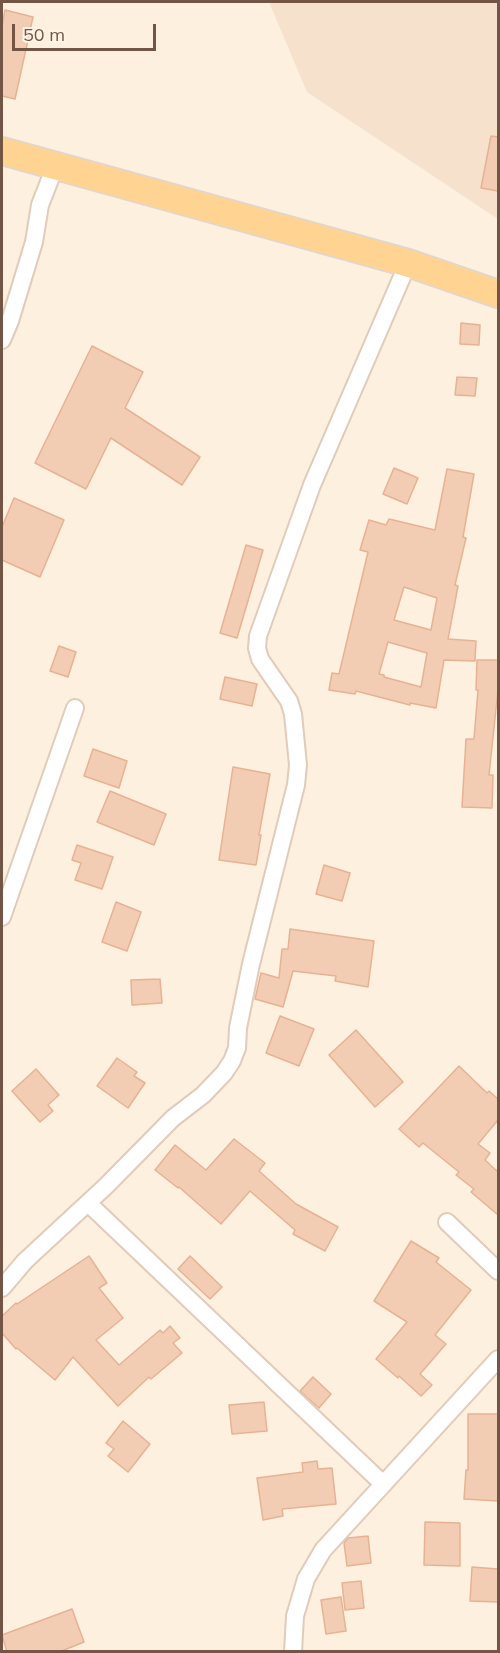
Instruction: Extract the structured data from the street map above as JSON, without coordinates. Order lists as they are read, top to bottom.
{
  "scale_bar": "50 m"
}
